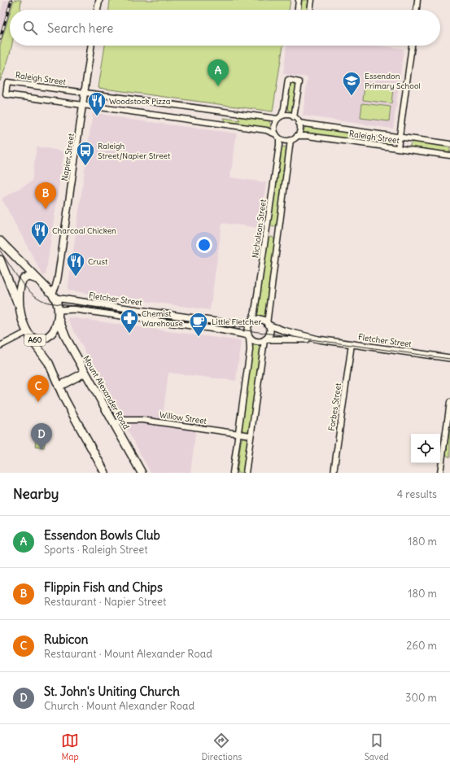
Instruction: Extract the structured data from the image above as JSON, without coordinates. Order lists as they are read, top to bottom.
{
  "streets": {
    "main road": ["A60", "Mount Alexander Road"],
    "street": [
      "Raleigh Street",
      "Napier Street",
      "Nicholson Street",
      "Fletcher Street",
      "Forbes Street",
      "Willow Street"
    ]
  },
  "crossings": [
    ["Raleigh Street", "Napier Street"],
    ["Raleigh Street", "Nicholson Street"],
    ["Napier Street", "Fletcher Street"],
    ["Napier Street", "A60"],
    ["Nicholson Street", "Fletcher Street"],
    ["Fletcher Street", "A60"],
    ["Fletcher Street", "Forbes Street"],
    ["A60", "Mount Alexander Road"],
    ["Mount Alexander Road", "Willow Street"]
  ],
  "places": {
    "school or university": ["Essendon Primary School"],
    "restaurant": ["Woodstock Pizza", "Charcoal Chicken", "Crust"],
    "bus stop": ["Raleigh Street/Napier Street"],
    "pharmacy": ["Chemist Warehouse"],
    "cafe": ["Little Fletcher"]
  },
  "page": {
    "search": "Search here",
    "pins": [
      "A",
      "B",
      "C",
      "D"
    ],
    "heading": ["Nearby", "4 results"],
    "list": [
      {
        "mark": "A",
        "name": "Essendon Bowls Club",
        "note": "Sports · Raleigh Street",
        "value": "180 m"
      },
      {
        "mark": "B",
        "name": "Flippin Fish and Chips",
        "note": "Restaurant · Napier Street",
        "value": "180 m"
      },
      {
        "mark": "C",
        "name": "Rubicon",
        "note": "Restaurant · Mount Alexander Road",
        "value": "260 m"
      },
      {
        "mark": "D",
        "name": "St. John's Uniting Church",
        "note": "Church · Mount Alexander Road",
        "value": "300 m"
      }
    ],
    "nav": ["Map", "Directions", "Saved"]
  }
}
